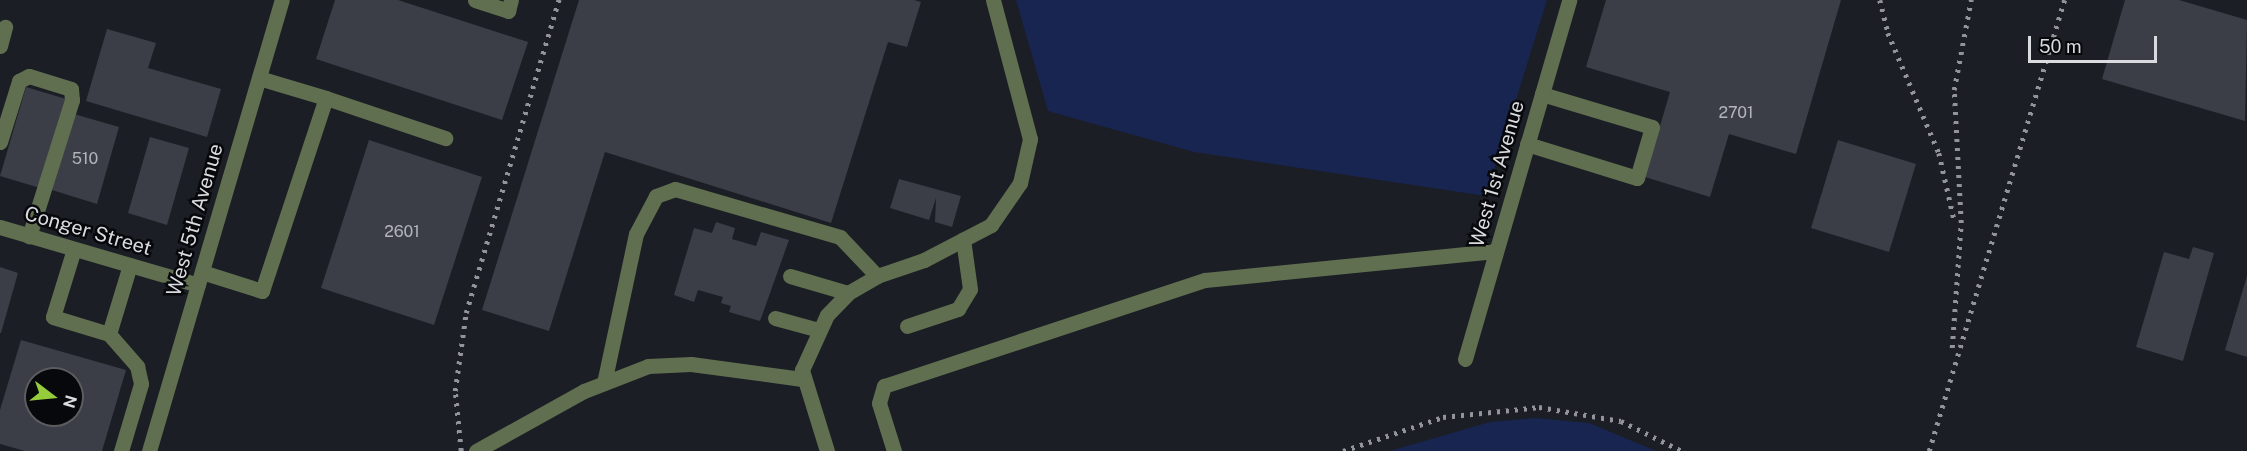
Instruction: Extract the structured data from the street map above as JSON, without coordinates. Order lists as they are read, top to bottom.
{
  "streets": {
    "street": ["West 1st Avenue", "West 5th Avenue", "Conger Street"]
  },
  "crossings": [
    ["West 5th Avenue", "Conger Street"]
  ],
  "house_numbers": ["2701", "510", "2601"],
  "scale_bar": "50 m",
  "north": "right"
}
